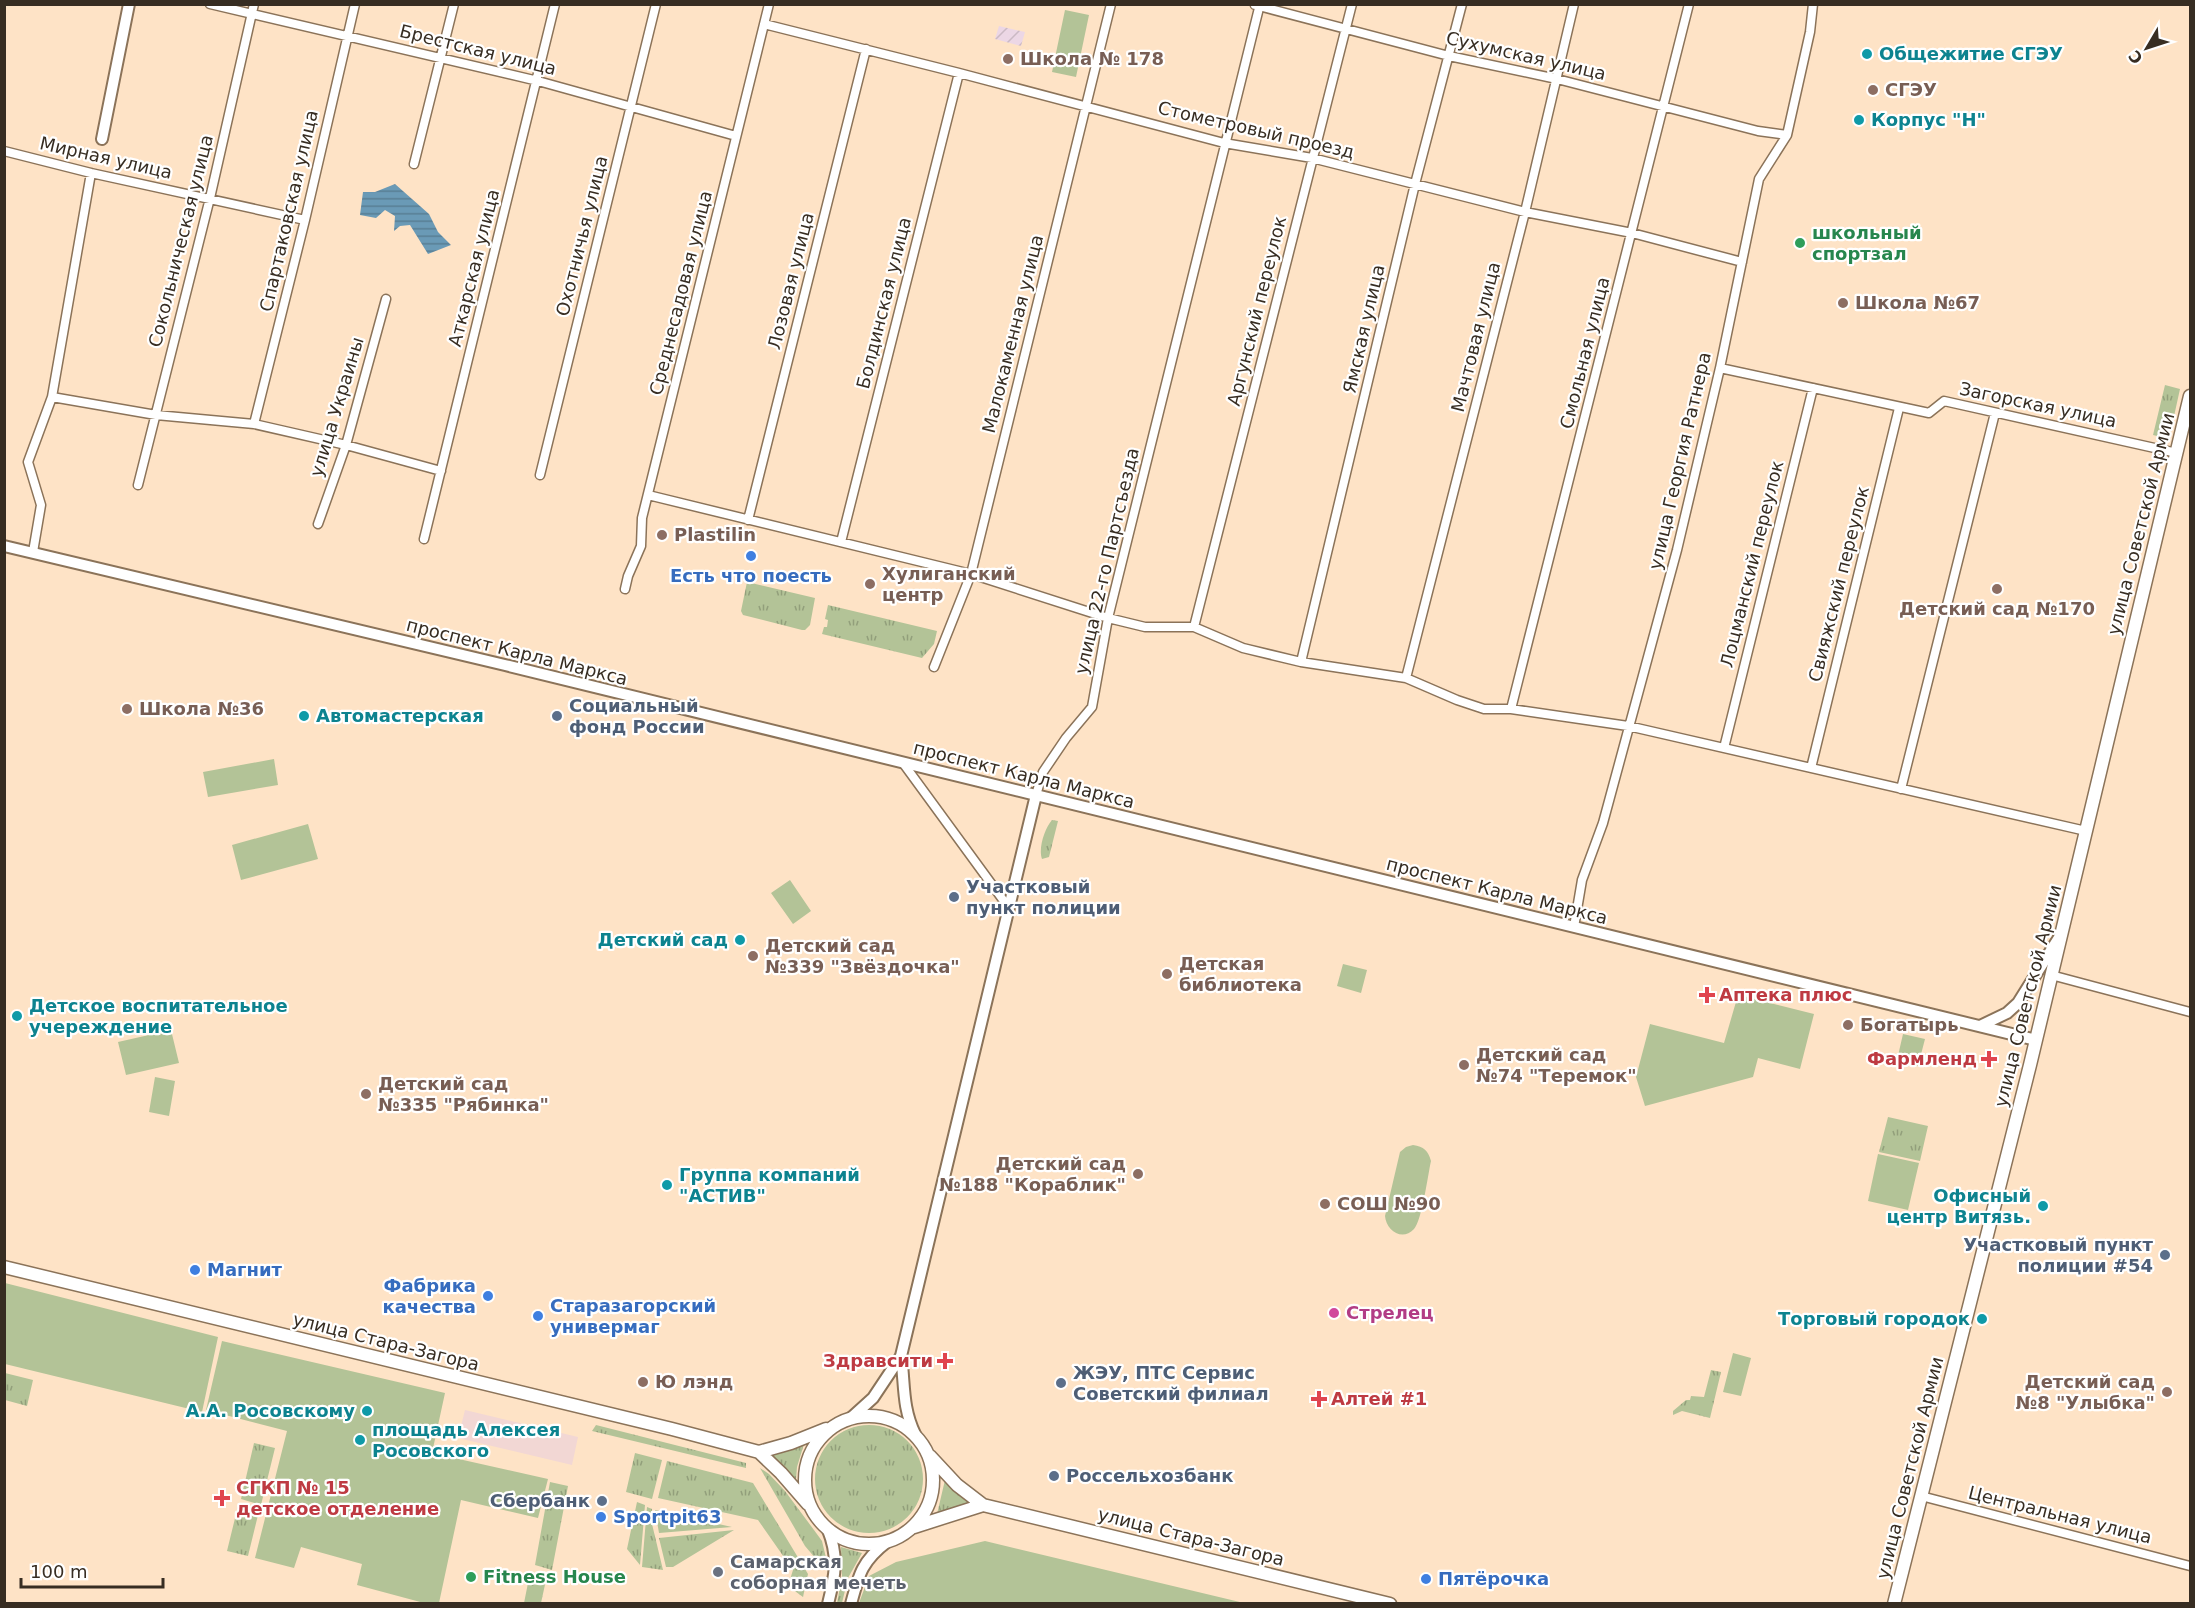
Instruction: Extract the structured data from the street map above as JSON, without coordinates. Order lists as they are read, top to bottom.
{
  "streets": {
    "main road": ["улица Советской Армии", "улица Стара-Загора"],
    "street": [
      "Брестская улица",
      "Сухумская улица",
      "Стометровый проезд",
      "Мирная улица",
      "Спартаковская улица",
      "Охотничья улица",
      "Сокольническая улица",
      "Аткарская улица",
      "Лозовая улица",
      "Среднесадовая улица",
      "Болдинская улица",
      "Аргунский переулок",
      "Ямская улица",
      "Малокаменная улица",
      "Мачтовая улица",
      "Смольная улица",
      "Загорская улица",
      "улица Украины",
      "улица Георгия Ратнера",
      "улица 22-го Партсъезда",
      "Лоцманский переулок",
      "Свияжский переулок",
      "проспект Карла Маркса",
      "Центральная улица"
    ]
  },
  "crossings": [
    ["Брестская улица", "Спартаковская улица"],
    ["Брестская улица", "Охотничья улица"],
    ["Брестская улица", "Сокольническая улица"],
    ["Брестская улица", "Аткарская улица"],
    ["Брестская улица", "Среднесадовая улица"],
    ["Сухумская улица", "Аргунский переулок"],
    ["Сухумская улица", "Ямская улица"],
    ["Сухумская улица", "Мачтовая улица"],
    ["Сухумская улица", "Смольная улица"],
    ["Сухумская улица", "улица Георгия Ратнера"],
    ["Сухумская улица", "улица 22-го Партсъезда"],
    ["Стометровый проезд", "Лозовая улица"],
    ["Стометровый проезд", "Среднесадовая улица"],
    ["Стометровый проезд", "Болдинская улица"],
    ["Стометровый проезд", "Аргунский переулок"],
    ["Стометровый проезд", "Ямская улица"],
    ["Стометровый проезд", "Малокаменная улица"],
    ["Стометровый проезд", "Мачтовая улица"],
    ["Стометровый проезд", "Смольная улица"],
    ["Стометровый проезд", "улица Георгия Ратнера"],
    ["Стометровый проезд", "улица 22-го Партсъезда"],
    ["Мирная улица", "Спартаковская улица"],
    ["Мирная улица", "Сокольническая улица"],
    ["Загорская улица", "улица Георгия Ратнера"],
    ["Загорская улица", "улица Советской Армии"],
    ["Загорская улица", "Лоцманский переулок"],
    ["Загорская улица", "Свияжский переулок"],
    ["улица Георгия Ратнера", "проспект Карла Маркса"],
    ["улица Советской Армии", "проспект Карла Маркса"],
    ["улица Советской Армии", "Центральная улица"],
    ["улица 22-го Партсъезда", "проспект Карла Маркса"],
    ["улица 22-го Партсъезда", "улица Стара-Загора"]
  ],
  "places": {
    "other": [
      "Общежитие СГЭУ",
      "Школа № 178",
      "СГЭУ",
      "Корпус \"Н\"",
      "школьный спортзал",
      "Школа №67",
      "Plastilin",
      "Есть что поесть",
      "Хулиганский центр",
      "Детский сад №170",
      "Школа №36",
      "Автомастерская",
      "Социальный фонд России",
      "Участковый пункт полиции",
      "Детский сад",
      "Детский сад №339 \"Звёздочка\"",
      "Детская библиотека",
      "Детское воспитательное учереждение",
      "Богатырь",
      "Детский сад №74 \"Теремок\"",
      "Детский сад №335 \"Рябинка\"",
      "Детский сад №188 \"Кораблик\"",
      "Группа компаний \"АСТИВ\"",
      "СОШ №90",
      "Офисный центр Витязь.",
      "Участковый пункт полиции #54",
      "Магнит",
      "Фабрика качества",
      "Стрелец",
      "Старазагорский универмаг",
      "Торговый городок",
      "Ю лэнд",
      "ЖЭУ, ПТС Сервис Советский филиал",
      "Детский сад №8 \"Улыбка\"",
      "А.А. Росовскому",
      "площадь Алексея Росовского",
      "Россельхозбанк",
      "Сбербанк",
      "Sportpit63",
      "Самарская соборная мечеть",
      "Fitness House",
      "Пятёрочка"
    ],
    "health": [
      "Аптека плюс",
      "Фармленд",
      "Здравсити",
      "Алтей #1",
      "СГКП № 15 детское отделение"
    ]
  },
  "scale_bar": "100 m",
  "north": "bottom left"
}
